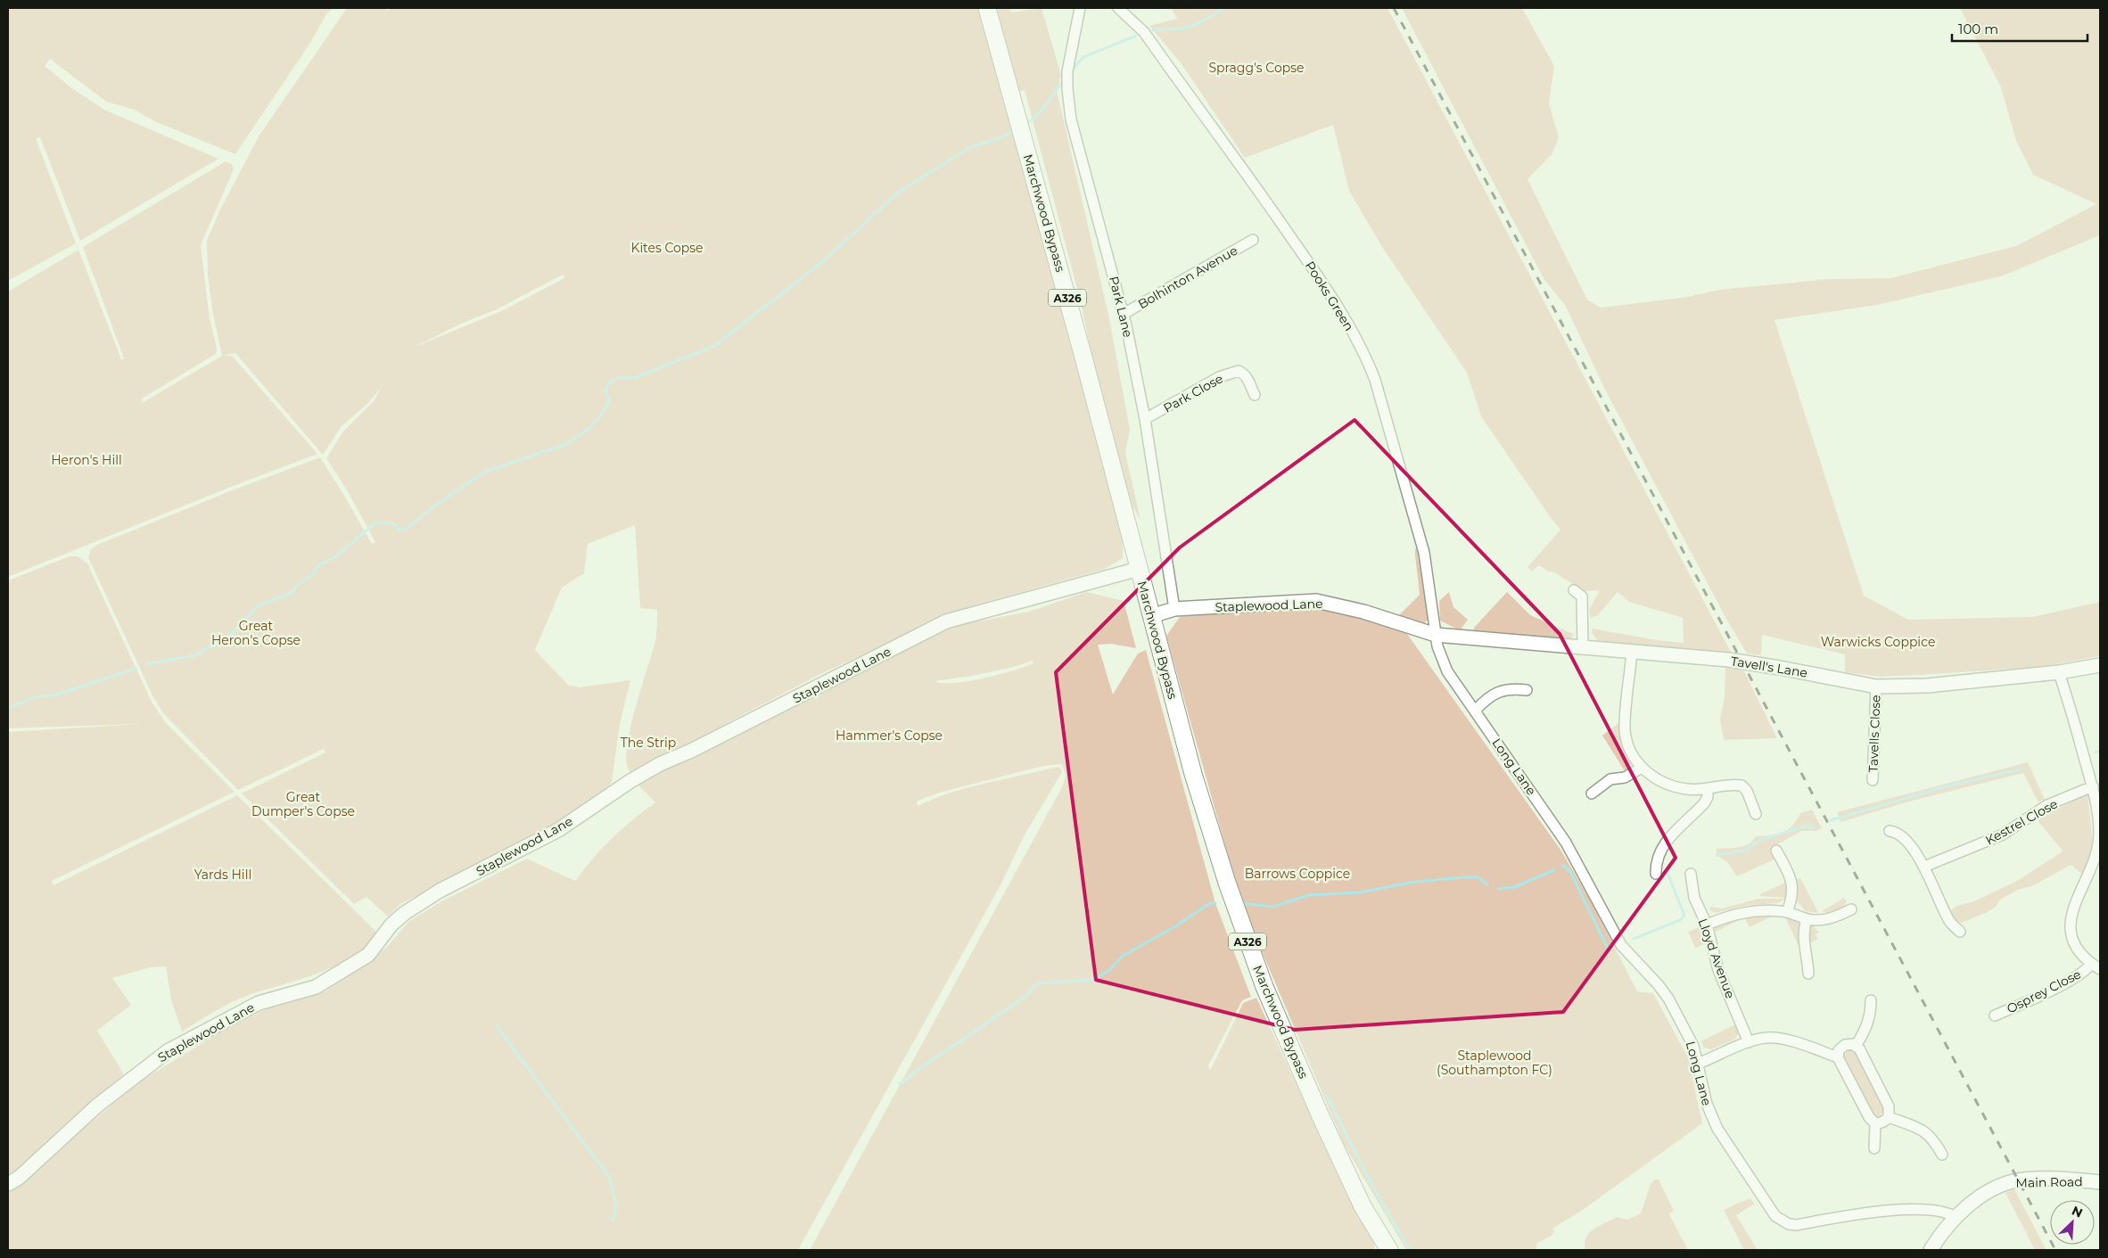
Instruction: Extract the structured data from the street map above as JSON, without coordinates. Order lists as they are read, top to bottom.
{
  "streets": {
    "main road": ["Marchwood Bypass", "A326"],
    "street": [
      "Bolhinton Avenue",
      "Pooks Green",
      "Park Lane",
      "Park Close",
      "Staplewood Lane",
      "Tavell's Lane",
      "Tavells Close",
      "Long Lane",
      "Kestrel Close",
      "Lloyd Avenue",
      "Osprey Close",
      "Main Road"
    ]
  },
  "crossings": [
    ["Marchwood Bypass", "Staplewood Lane"],
    ["Bolhinton Avenue", "Park Lane"],
    ["Pooks Green", "Staplewood Lane"],
    ["Pooks Green", "Tavell's Lane"],
    ["Pooks Green", "Long Lane"],
    ["Park Lane", "Park Close"],
    ["Park Lane", "Staplewood Lane"],
    ["Staplewood Lane", "Tavell's Lane"],
    ["Staplewood Lane", "Long Lane"],
    ["Tavell's Lane", "Tavells Close"],
    ["Tavell's Lane", "Long Lane"],
    ["Long Lane", "Main Road"]
  ],
  "parks": [
    "Spragg's Copse",
    "Kites Copse",
    "Heron's Hill",
    "Great Heron's Copse",
    "Warwicks Coppice",
    "Hammer's Copse",
    "The Strip",
    "Great Dumper's Copse",
    "Barrows Coppice",
    "Yards Hill",
    "Staplewood (Southampton FC)"
  ],
  "scale_bar": "100 m",
  "north": "top right"
}
